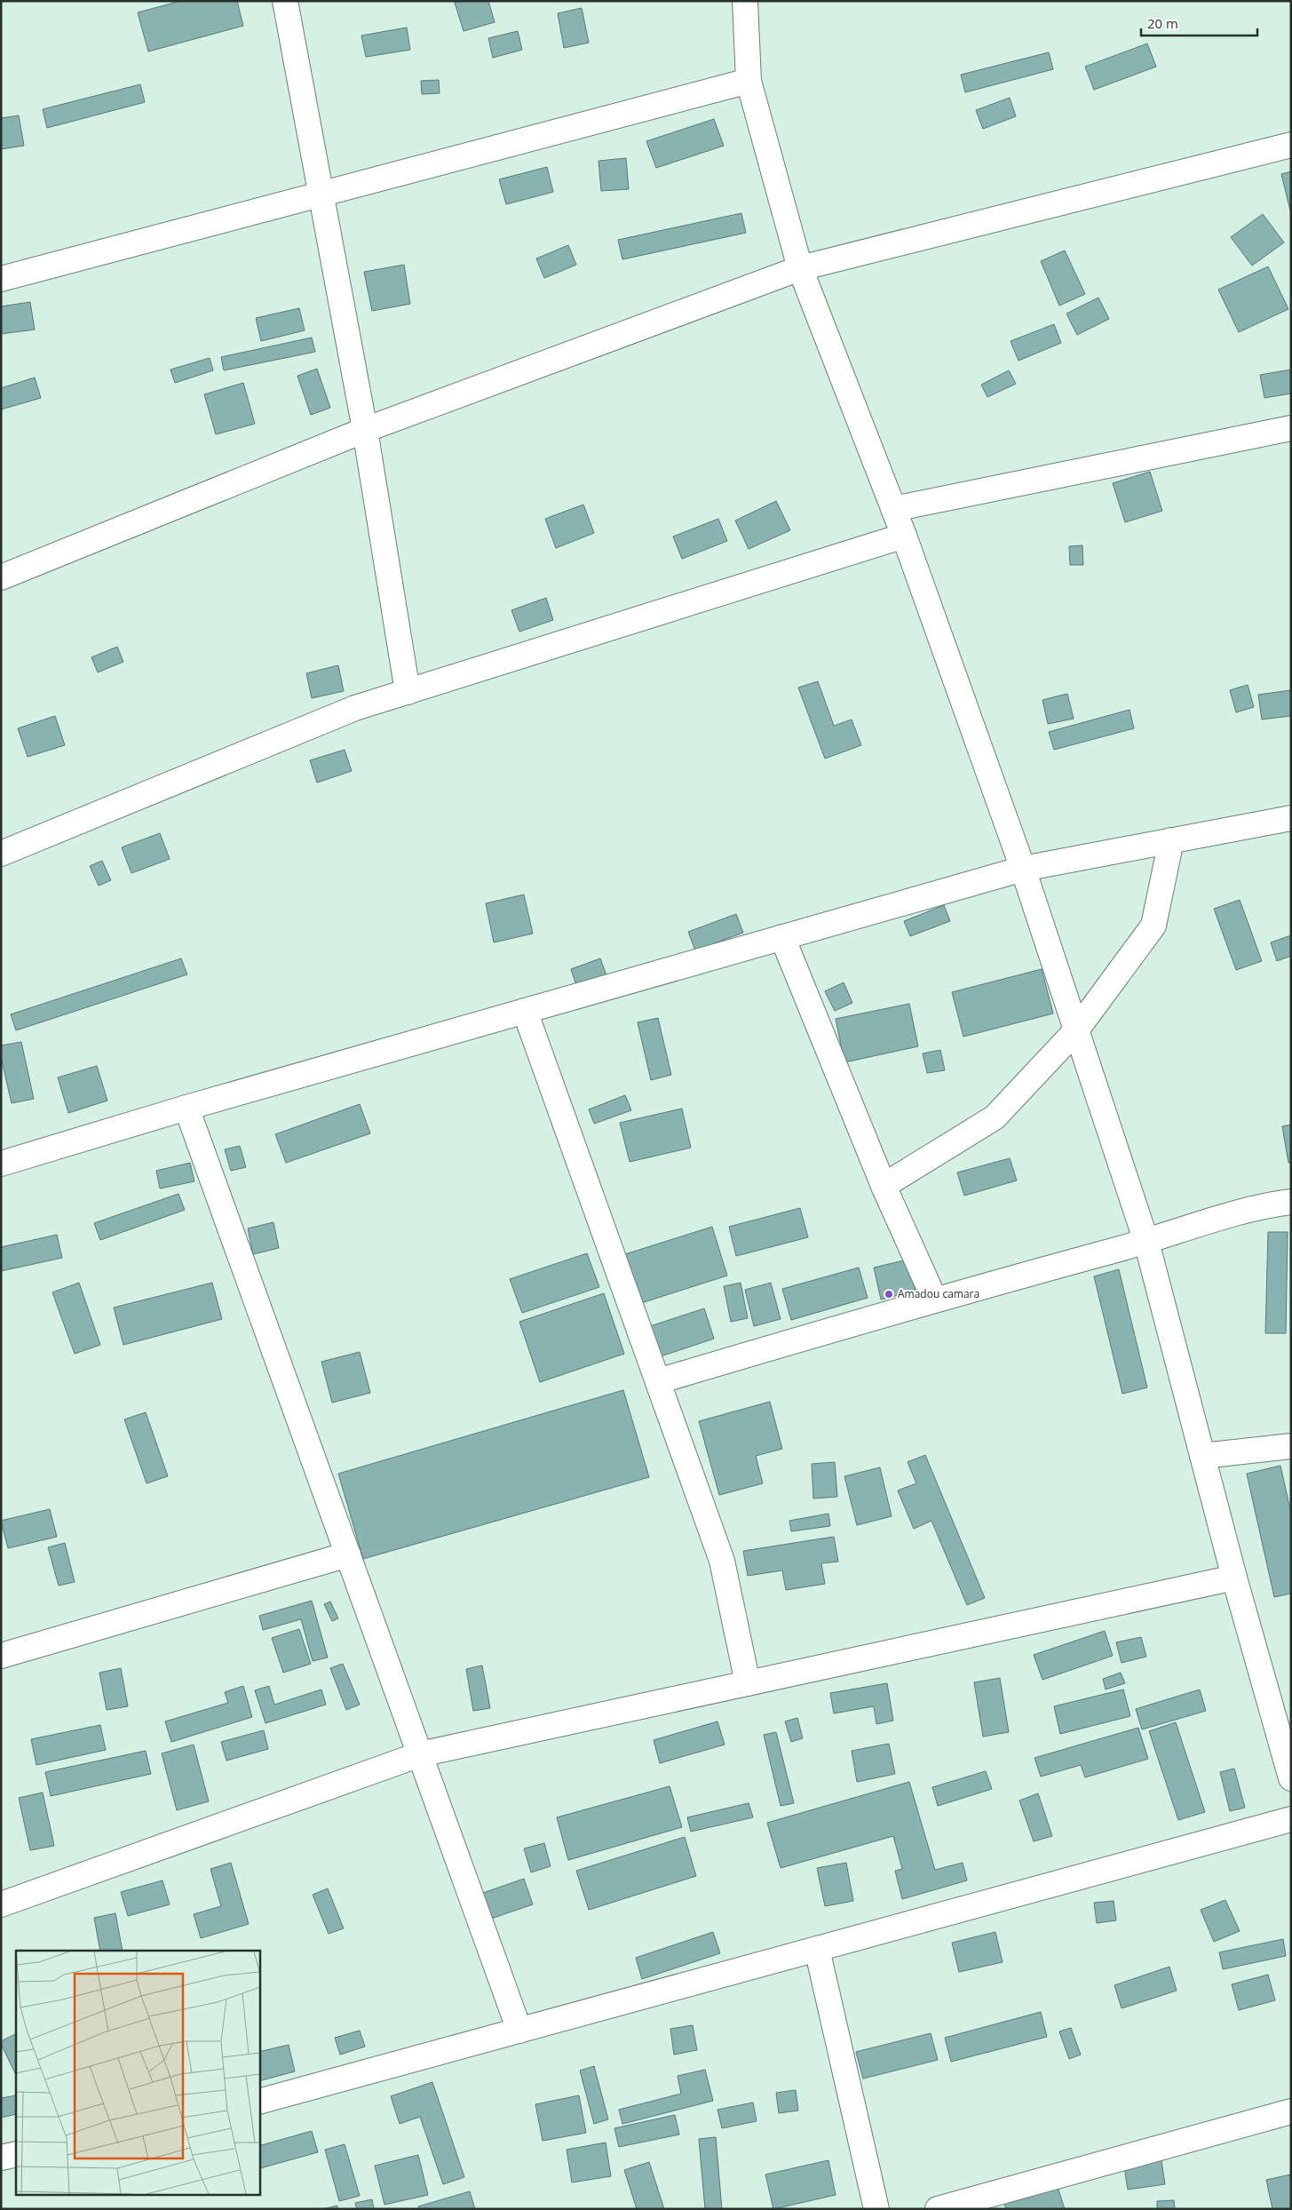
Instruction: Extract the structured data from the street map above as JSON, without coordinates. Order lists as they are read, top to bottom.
{
  "places": ["Amadou camara"],
  "scale_bar": "20 m"
}
